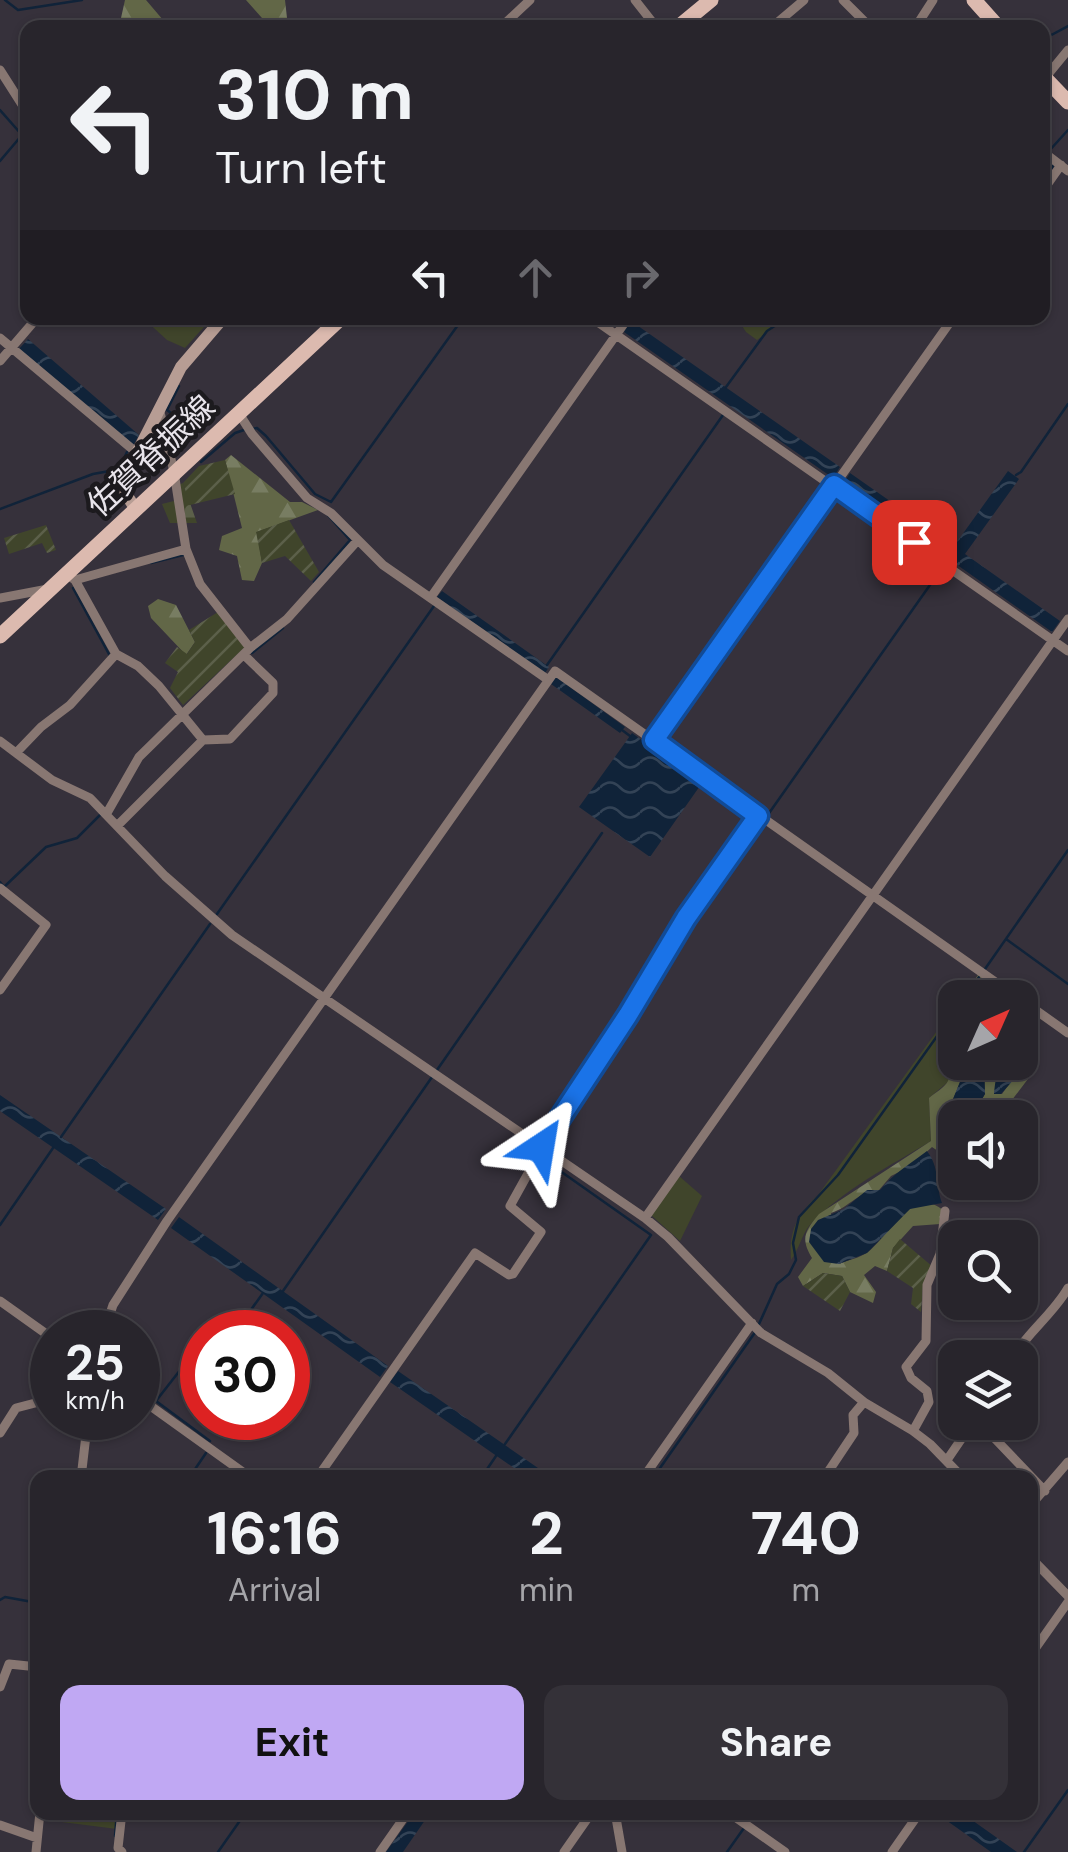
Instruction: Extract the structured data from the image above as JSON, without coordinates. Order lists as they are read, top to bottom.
{
  "streets": {
    "main road": ["佐賀脊振線"]
  },
  "north": "top right",
  "page": {
    "turn": ["310 m", "Turn left"],
    "speed": "25 km/h",
    "limit": "30",
    "eta": [
      "16:16",
      "Arrival",
      "2",
      "min",
      "740",
      "m"
    ],
    "buttons": ["Exit", "Share"]
  }
}
